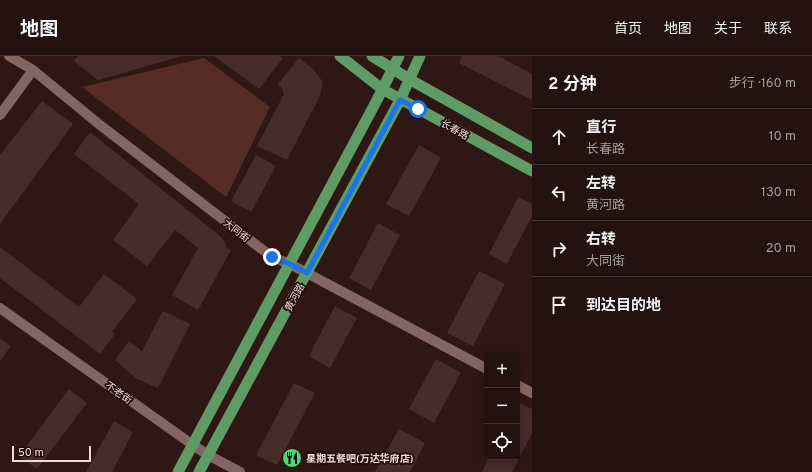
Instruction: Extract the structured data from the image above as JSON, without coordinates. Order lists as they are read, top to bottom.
{
  "streets": {
    "main road": ["长春路", "黄河路"],
    "street": ["大同街", "不老街"]
  },
  "crossings": [
    ["长春路", "黄河路"],
    ["大同街", "黄河路"],
    ["黄河路", "不老街"]
  ],
  "places": {
    "restaurant": ["星期五餐吧(万达华府店)"]
  },
  "scale_bar": "50 m",
  "page": {
    "header": "地图",
    "nav": [
      "首页",
      "地图",
      "关于",
      "联系"
    ],
    "heading": ["2 分钟", "步行 · 160 m"],
    "list": [
      ["直行", "长春路", "10 m"],
      ["左转", "黄河路", "130 m"],
      ["右转", "大同街", "20 m"],
      "到达目的地"
    ],
    "map_buttons": ["+", "−"],
    "scale": "50 m"
  }
}
